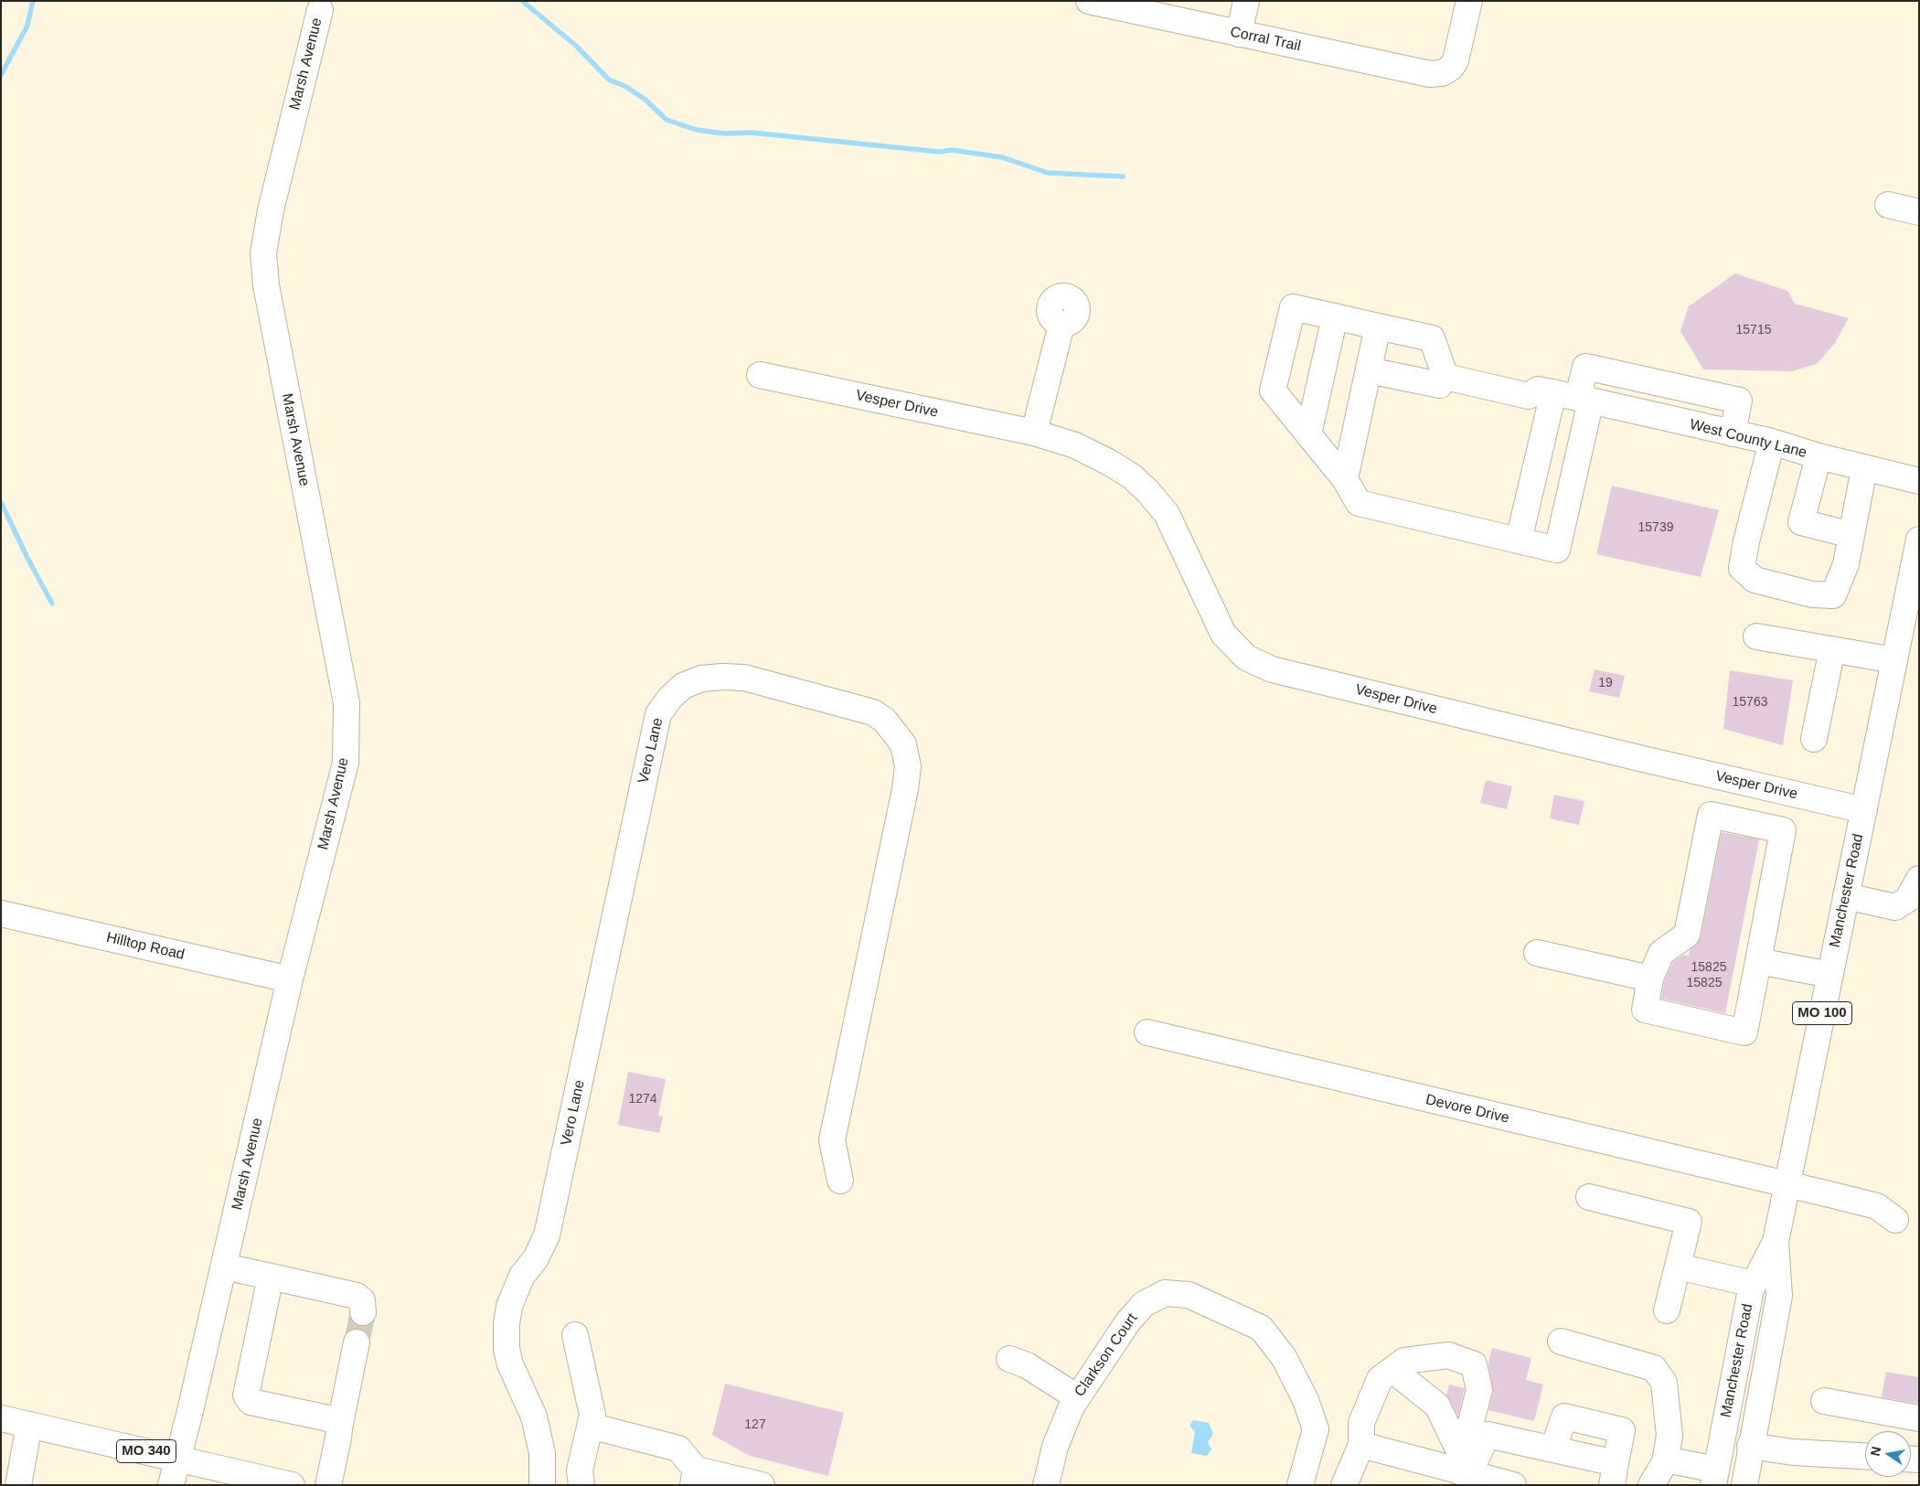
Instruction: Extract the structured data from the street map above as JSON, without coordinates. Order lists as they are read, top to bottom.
{
  "streets": {
    "main road": [
      "Corral Trail",
      "Marsh Avenue",
      "Vesper Drive",
      "West County Lane",
      "Vero Lane",
      "Manchester Road",
      "Hilltop Road",
      "MO 100",
      "Devore Drive",
      "Clarkson Court",
      "MO 340"
    ]
  },
  "crossings": [
    ["Marsh Avenue", "Hilltop Road"],
    ["Marsh Avenue", "MO 340"],
    ["Vesper Drive", "Manchester Road"],
    ["Manchester Road", "Devore Drive"]
  ],
  "house_numbers": [
    "15715",
    "15739",
    "19",
    "15763",
    "15825",
    "15825",
    "1274",
    "127"
  ],
  "north": "left"
}
